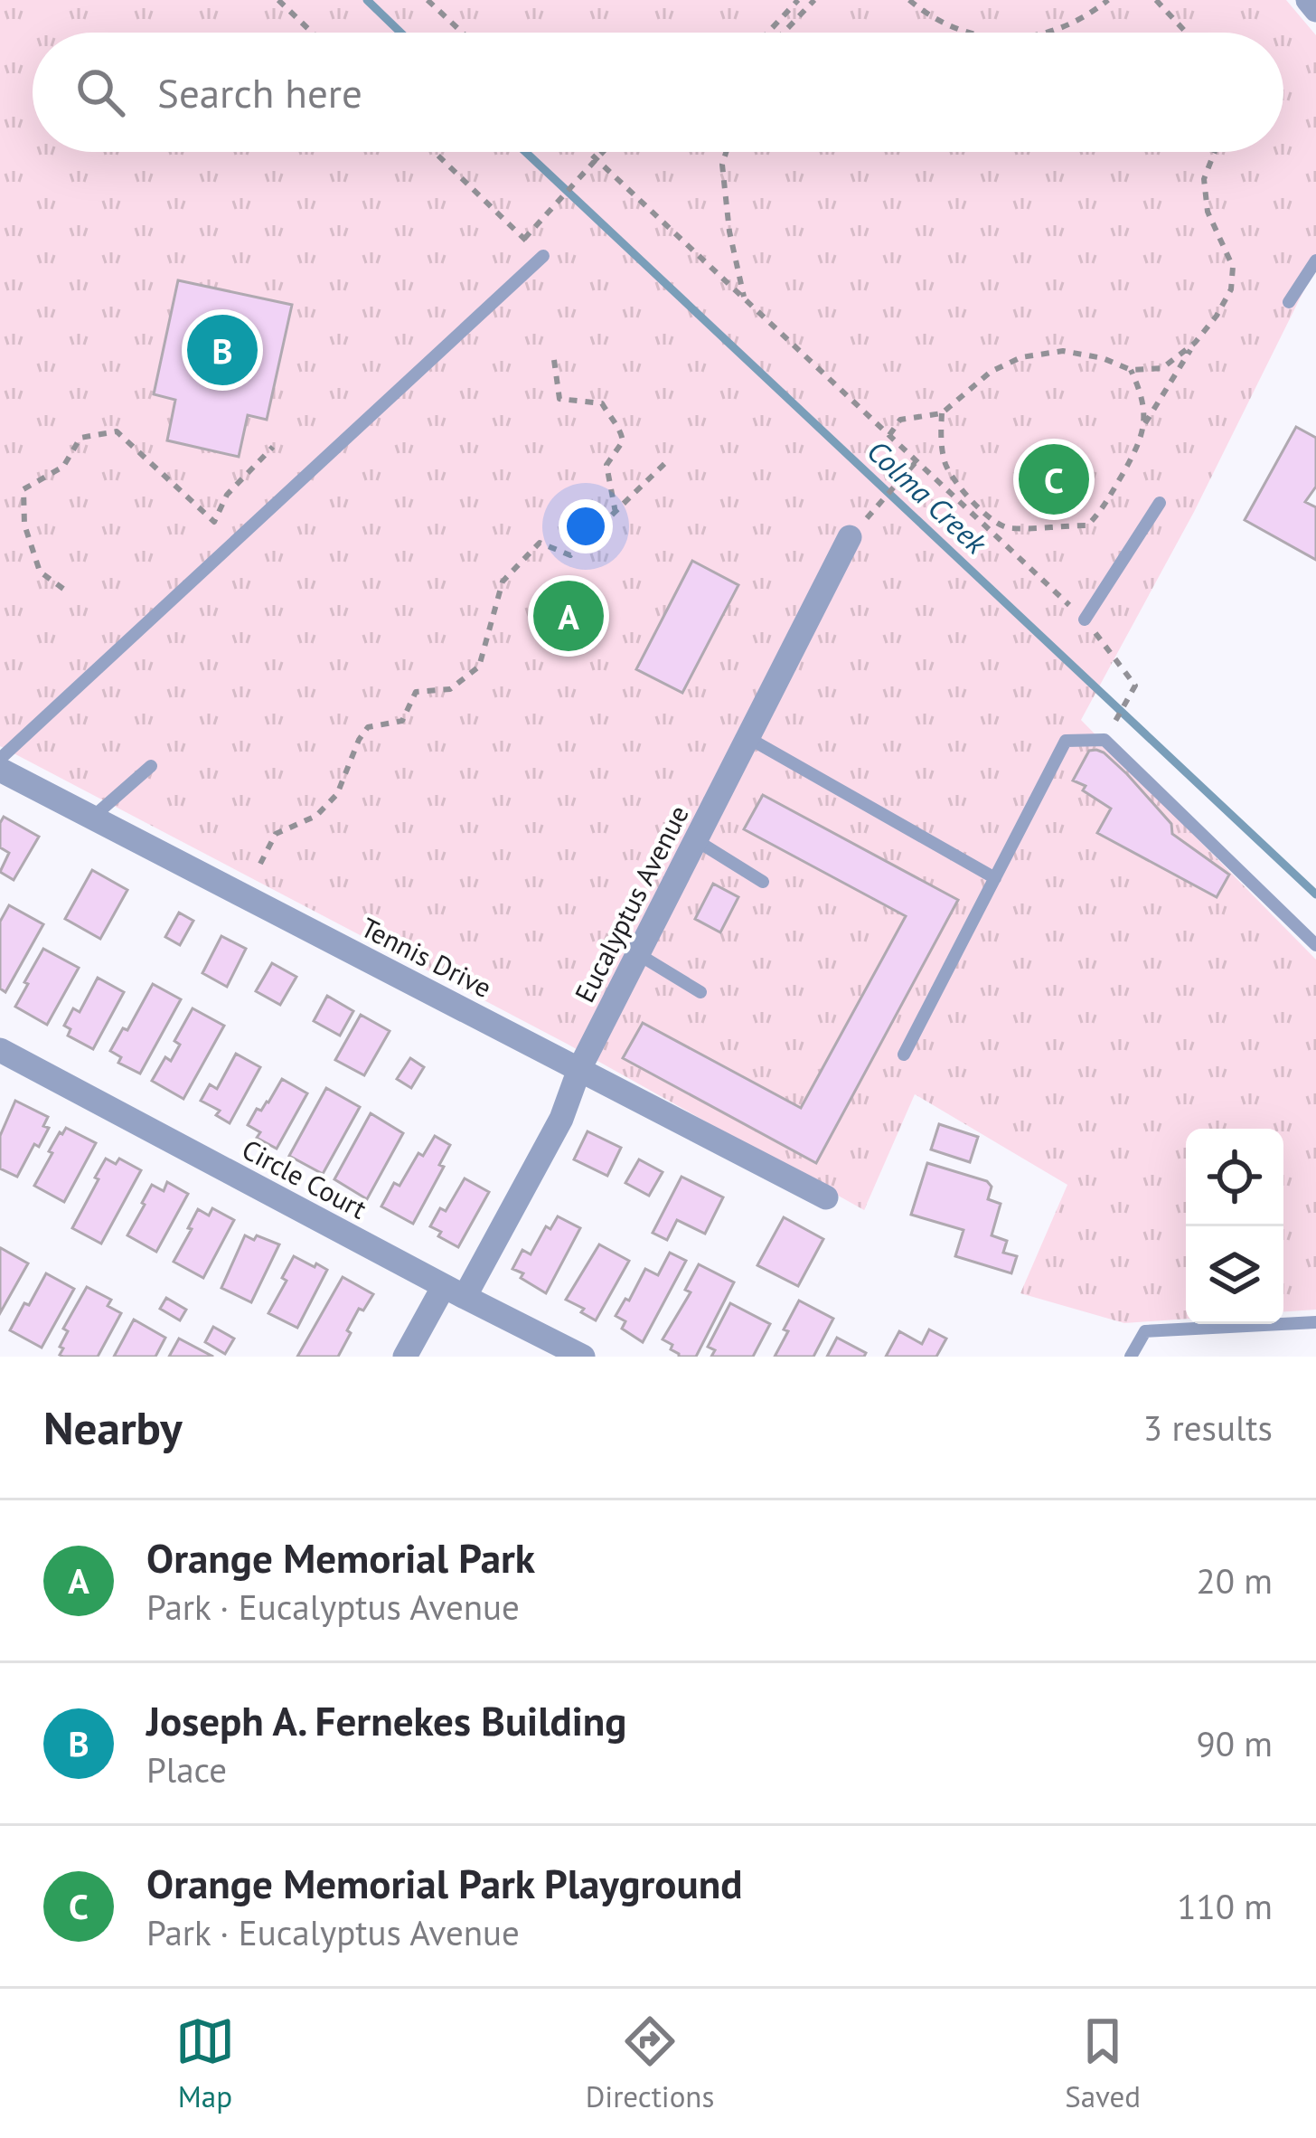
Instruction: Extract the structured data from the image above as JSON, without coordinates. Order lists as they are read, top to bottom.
{
  "streets": {
    "street": ["Eucalyptus Avenue", "Tennis Drive", "Circle Court"]
  },
  "crossings": [
    ["Eucalyptus Avenue", "Tennis Drive"],
    ["Eucalyptus Avenue", "Circle Court"]
  ],
  "water": ["Colma Creek"],
  "page": {
    "search": "Search here",
    "pins": ["B", "C", "A"],
    "heading": ["Nearby", "3 results"],
    "list": [
      {
        "mark": "A",
        "name": "Orange Memorial Park",
        "note": "Park · Eucalyptus Avenue",
        "value": "20 m"
      },
      {
        "mark": "B",
        "name": "Joseph A. Fernekes Building",
        "note": "Place",
        "value": "90 m"
      },
      {
        "mark": "C",
        "name": "Orange Memorial Park Playground",
        "note": "Park · Eucalyptus Avenue",
        "value": "110 m"
      }
    ],
    "nav": ["Map", "Directions", "Saved"]
  }
}
